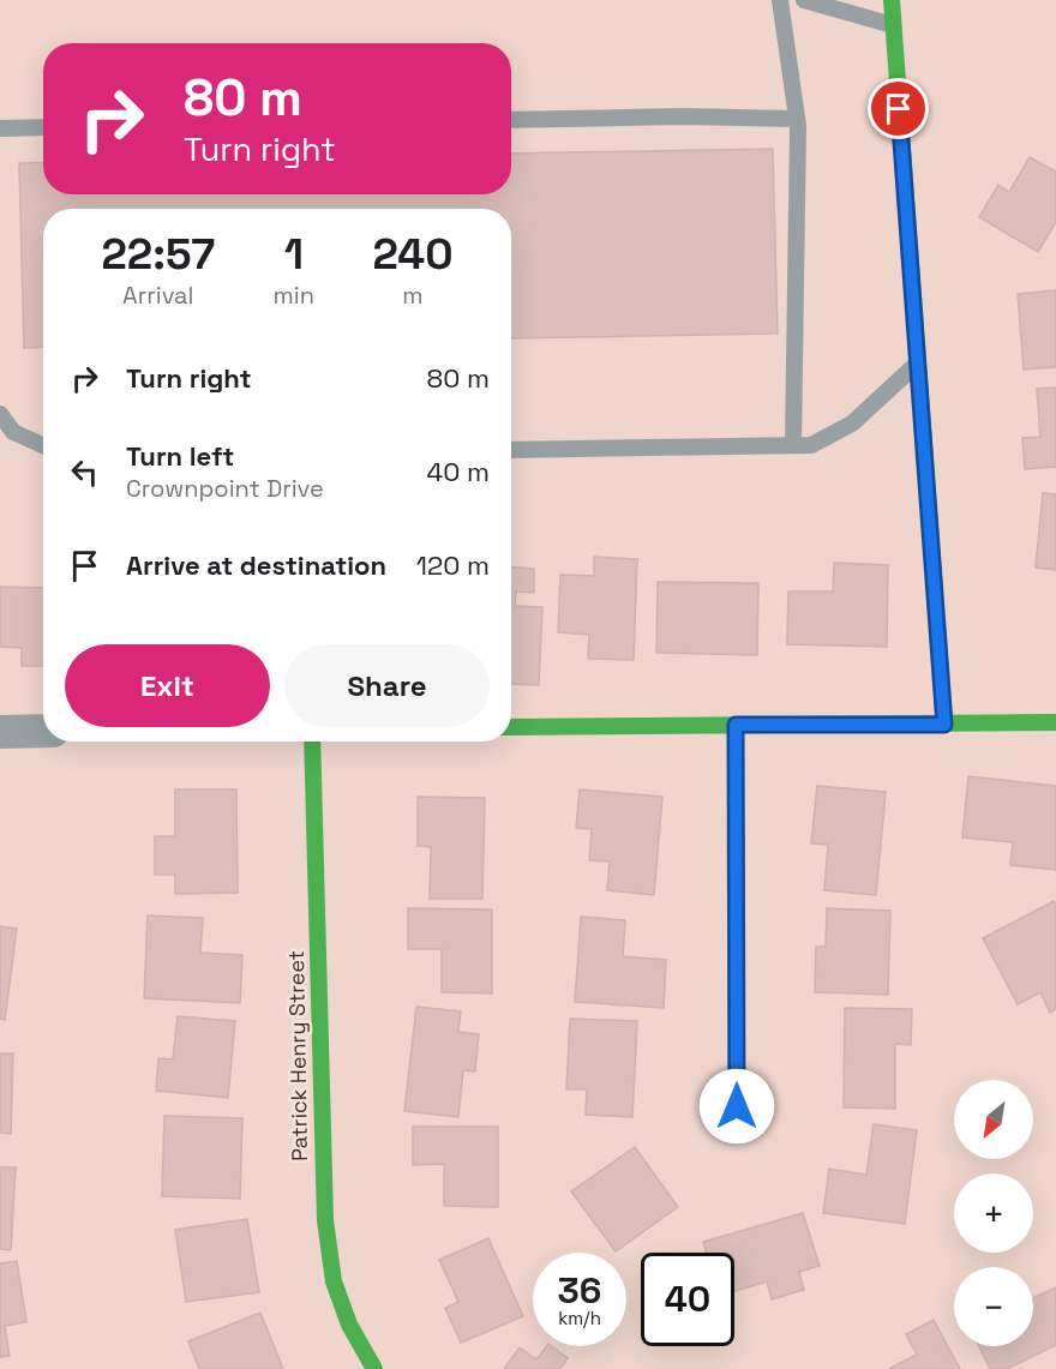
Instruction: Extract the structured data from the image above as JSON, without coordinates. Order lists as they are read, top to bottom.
{
  "streets": {
    "street": ["Patrick Henry Street"]
  },
  "north": "bottom left",
  "page": {
    "turn": ["80 m", "Turn right"],
    "eta": [
      "22:57",
      "Arrival",
      "1",
      "min",
      "240",
      "m"
    ],
    "list": [
      {
        "name": "Turn right",
        "value": "80 m"
      },
      {
        "name": "Turn left",
        "note": "Crownpoint Drive",
        "value": "40 m"
      },
      {
        "name": "Arrive at destination",
        "value": "120 m"
      }
    ],
    "buttons": ["Exit", "Share"],
    "map_buttons": ["+", "−"],
    "speed": "36 km/h",
    "limit": "40"
  }
}
